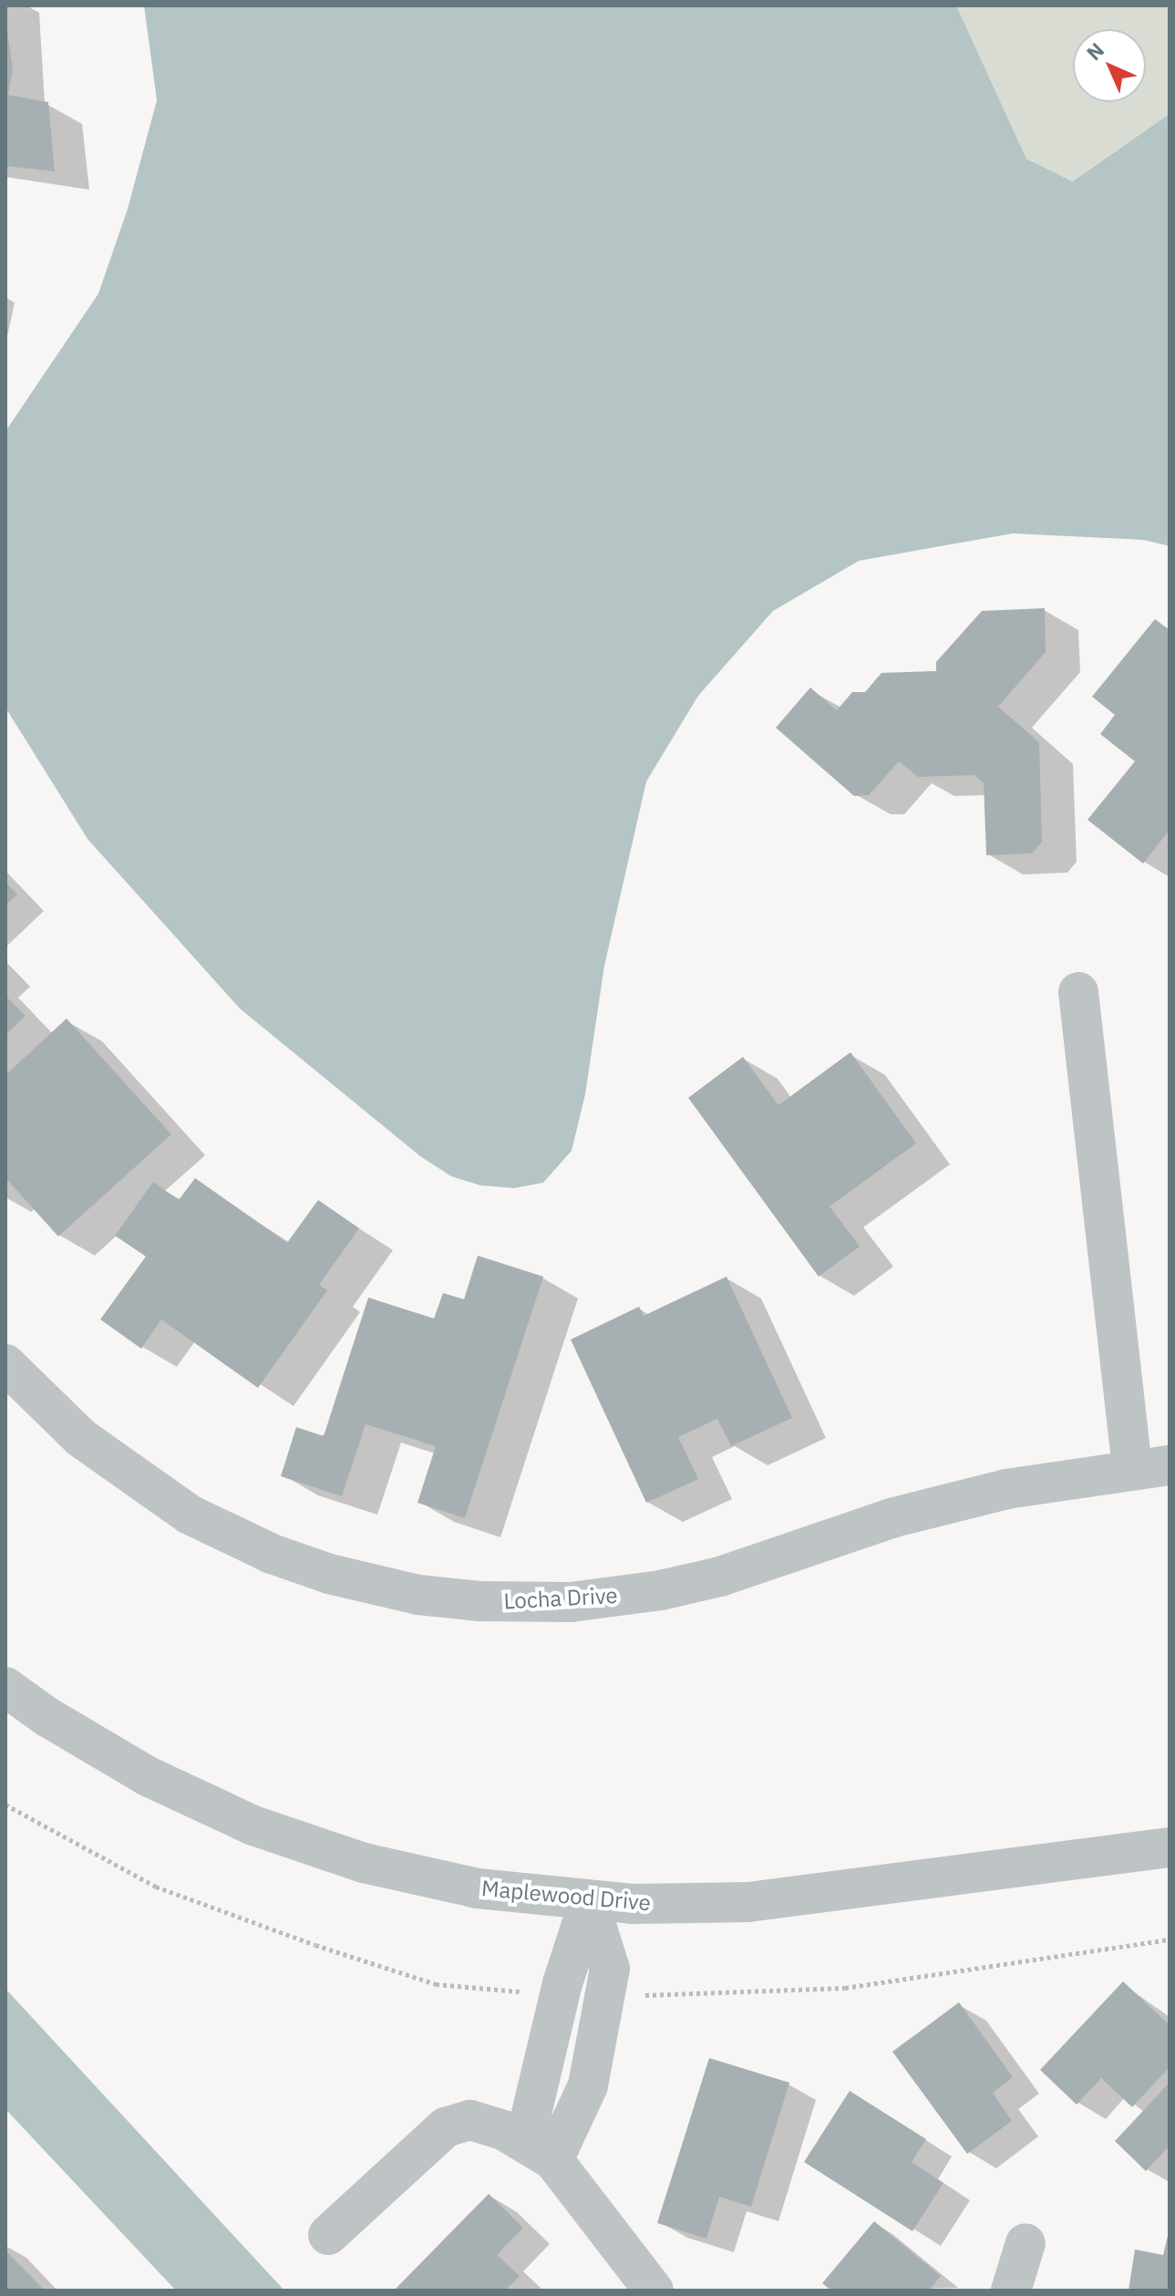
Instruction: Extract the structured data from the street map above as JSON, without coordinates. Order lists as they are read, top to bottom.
{
  "streets": {
    "street": ["Locha Drive", "Maplewood Drive"]
  },
  "north": "top left"
}
